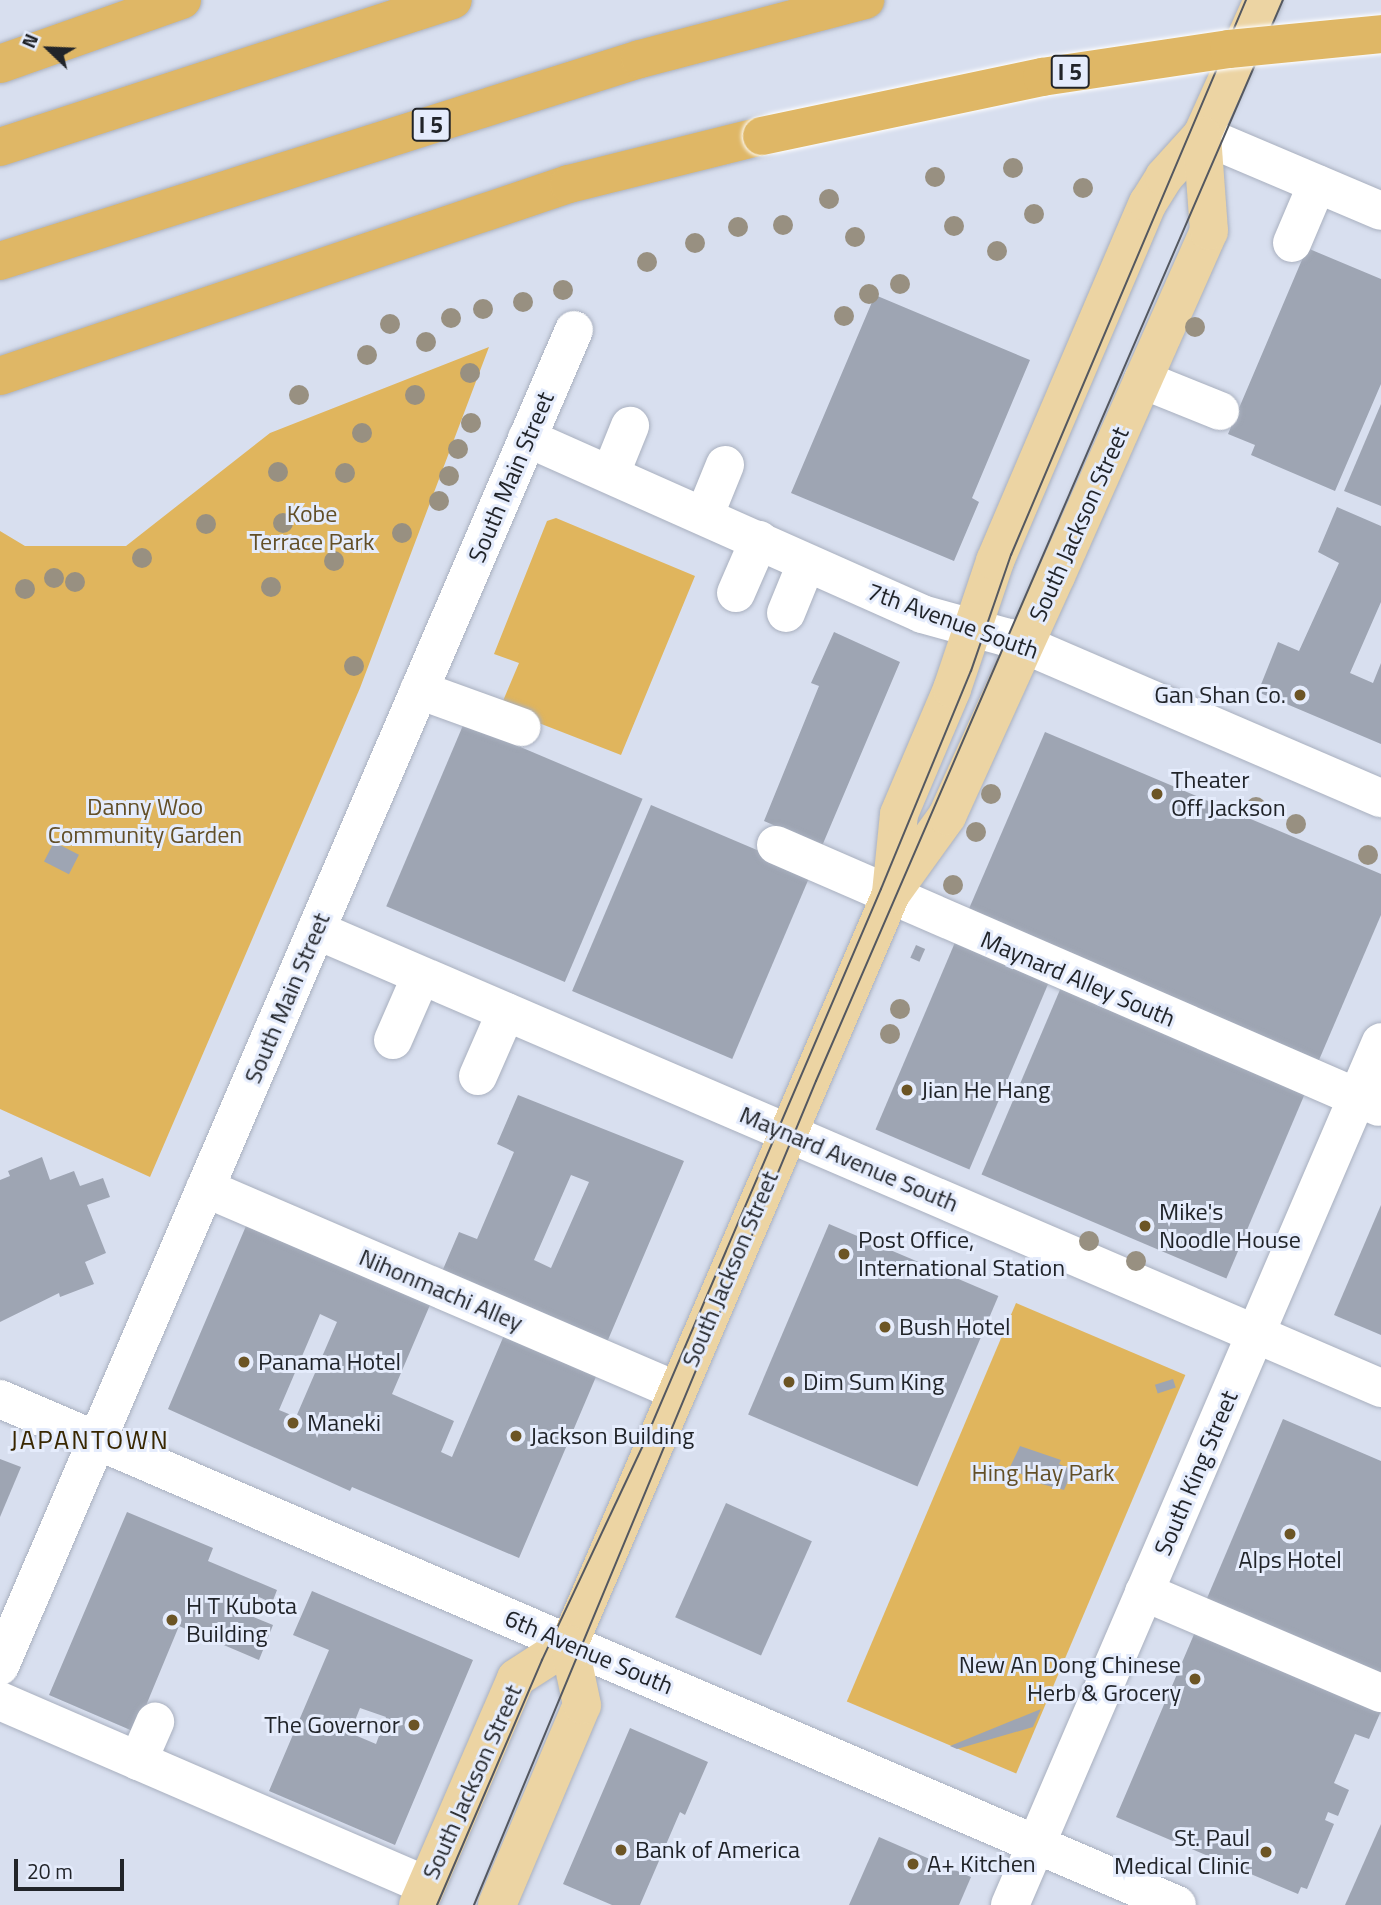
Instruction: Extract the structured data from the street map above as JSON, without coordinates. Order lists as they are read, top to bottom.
{
  "streets": {
    "highway": ["I 5"],
    "main road": ["South Jackson Street"],
    "street": [
      "South Main Street",
      "7th Avenue South",
      "Maynard Alley South",
      "Maynard Avenue South",
      "Nihonmachi Alley",
      "South King Street",
      "6th Avenue South"
    ]
  },
  "crossings": [
    ["South Main Street", "7th Avenue South"],
    ["South Main Street", "Maynard Avenue South"],
    ["South Main Street", "Nihonmachi Alley"],
    ["South Main Street", "6th Avenue South"],
    ["South Jackson Street", "7th Avenue South"],
    ["South Jackson Street", "Maynard Alley South"],
    ["South Jackson Street", "Maynard Avenue South"],
    ["South Jackson Street", "Nihonmachi Alley"],
    ["South Jackson Street", "6th Avenue South"],
    ["Maynard Alley South", "South King Street"],
    ["Maynard Avenue South", "South King Street"],
    ["South King Street", "6th Avenue South"]
  ],
  "districts": ["JAPANTOWN"],
  "parks": ["Kobe Terrace Park", "Danny Woo Community Garden", "Hing Hay Park"],
  "places": [
    "Gan Shan Co.",
    "Theater Off Jackson",
    "Jian He Hang",
    "Mike's Noodle House",
    "Post Office, International Station",
    "Bush Hotel",
    "Panama Hotel",
    "Dim Sum King",
    "Maneki",
    "Jackson Building",
    "Alps Hotel",
    "H T Kubota Building",
    "New An Dong Chinese Herb & Grocery",
    "The Governor",
    "Bank of America",
    "St. Paul Medical Clinic",
    "A+ Kitchen"
  ],
  "scale_bar": "20 m",
  "north": "top left"
}
